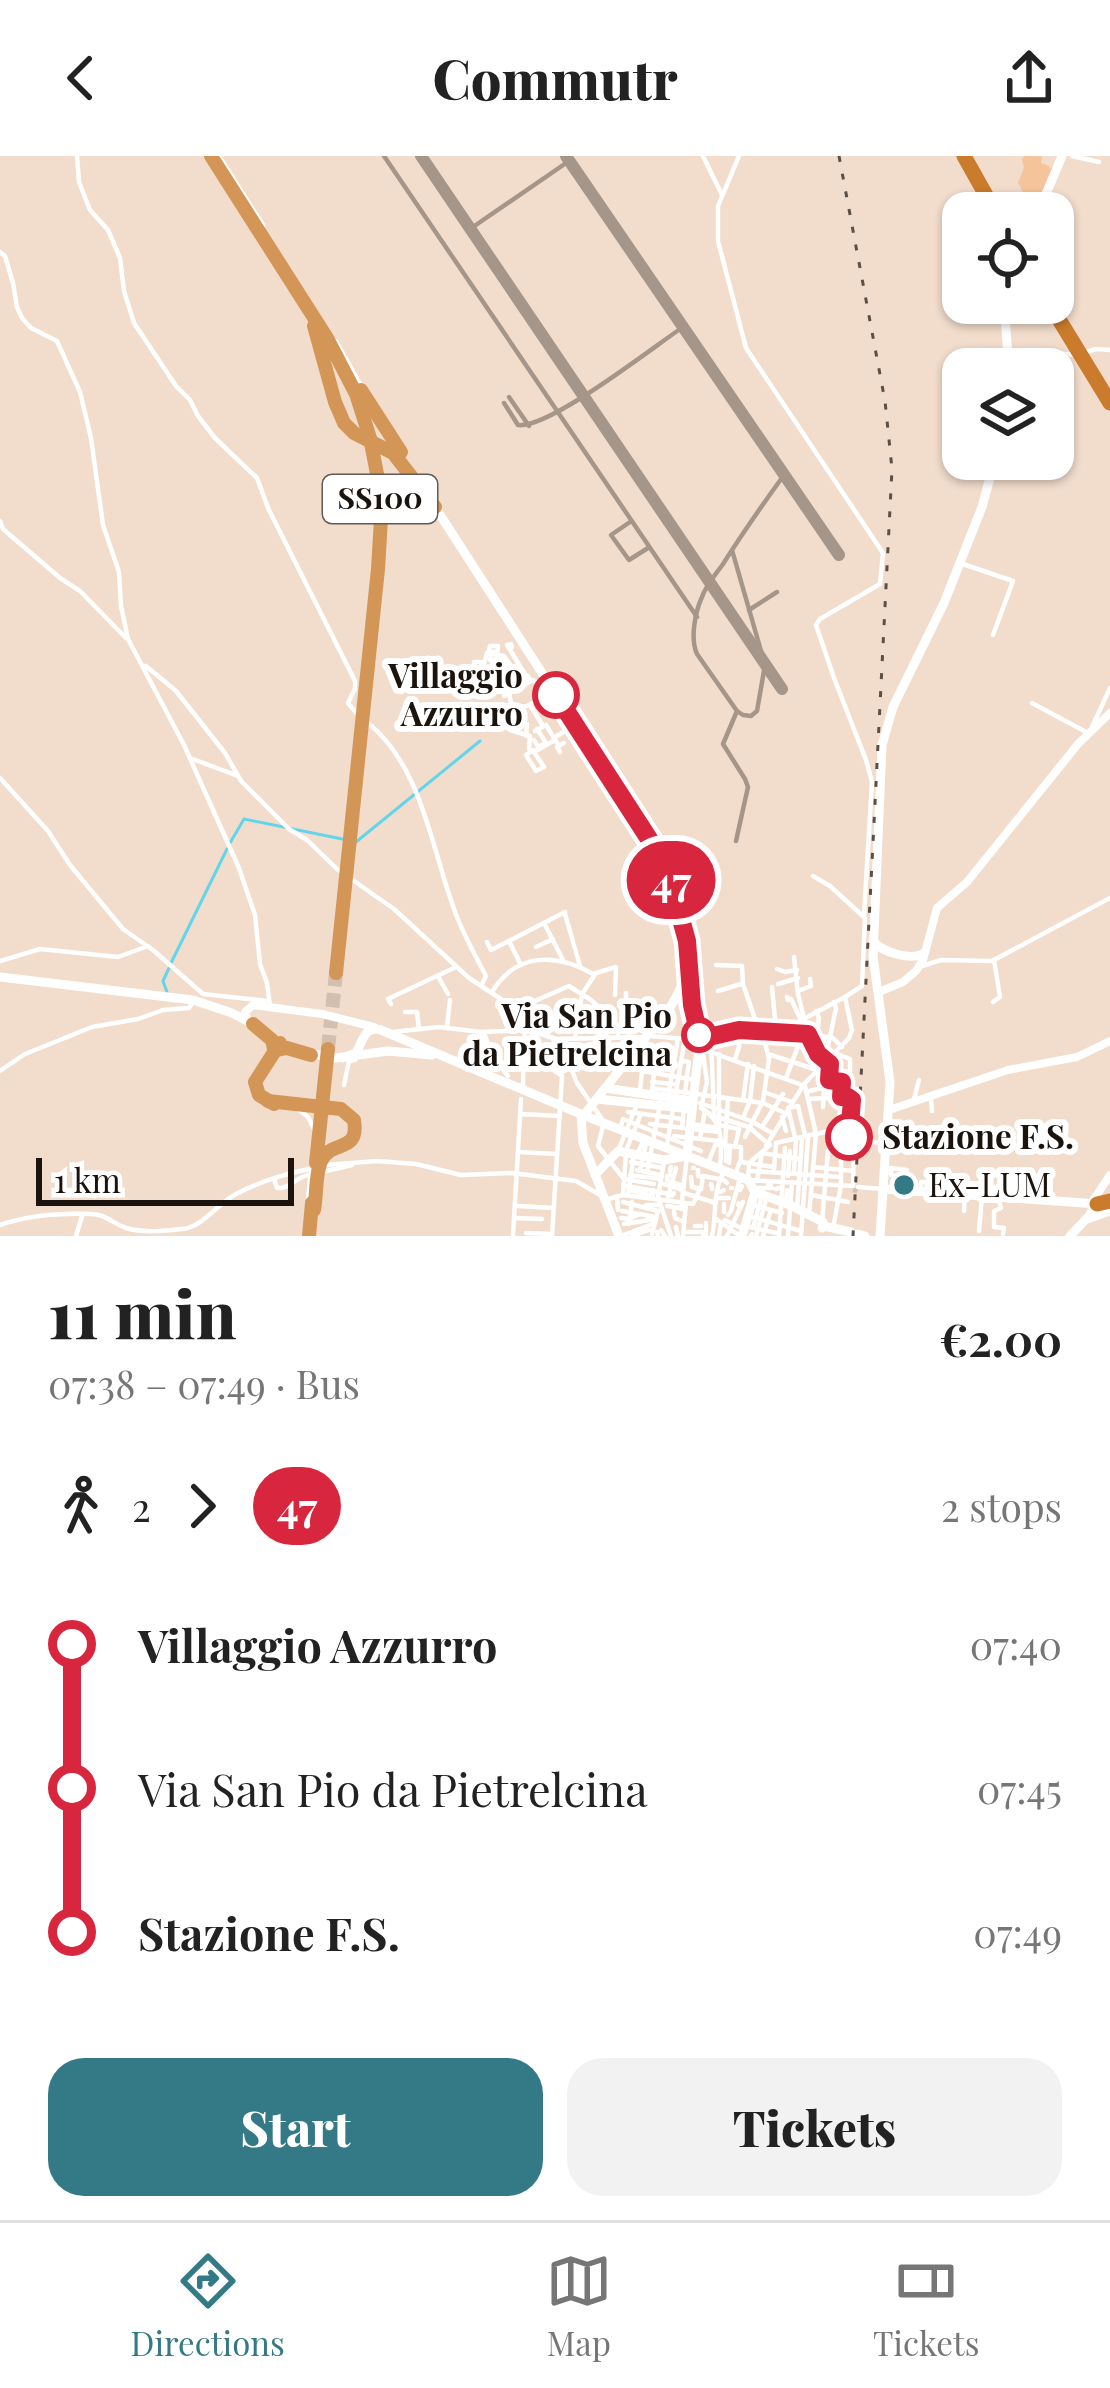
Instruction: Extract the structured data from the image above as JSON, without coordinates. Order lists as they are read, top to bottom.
{
  "streets": {
    "highway": ["SS100"]
  },
  "places": [
    "Villaggio Azzurro",
    "Via San Pio da Pietrelcina",
    "Stazione F.S.",
    "Ex-LUM"
  ],
  "lines": ["bus line 47"],
  "scale_bar": "1 km",
  "page": {
    "header": "Commutr",
    "on_map": "47",
    "scale": "1 km",
    "heading": ["11 min", "07:38 – 07:49 · Bus", "€2.00"],
    "legs": ["2", "47", "2 stops"],
    "list": [
      {
        "name": "Villaggio Azzurro",
        "value": "07:40"
      },
      {
        "name": "Via San Pio da Pietrelcina",
        "value": "07:45"
      },
      {
        "name": "Stazione F.S.",
        "value": "07:49"
      }
    ],
    "buttons": ["Start", "Tickets"],
    "tabs": ["Directions", "Map", "Tickets"]
  }
}
